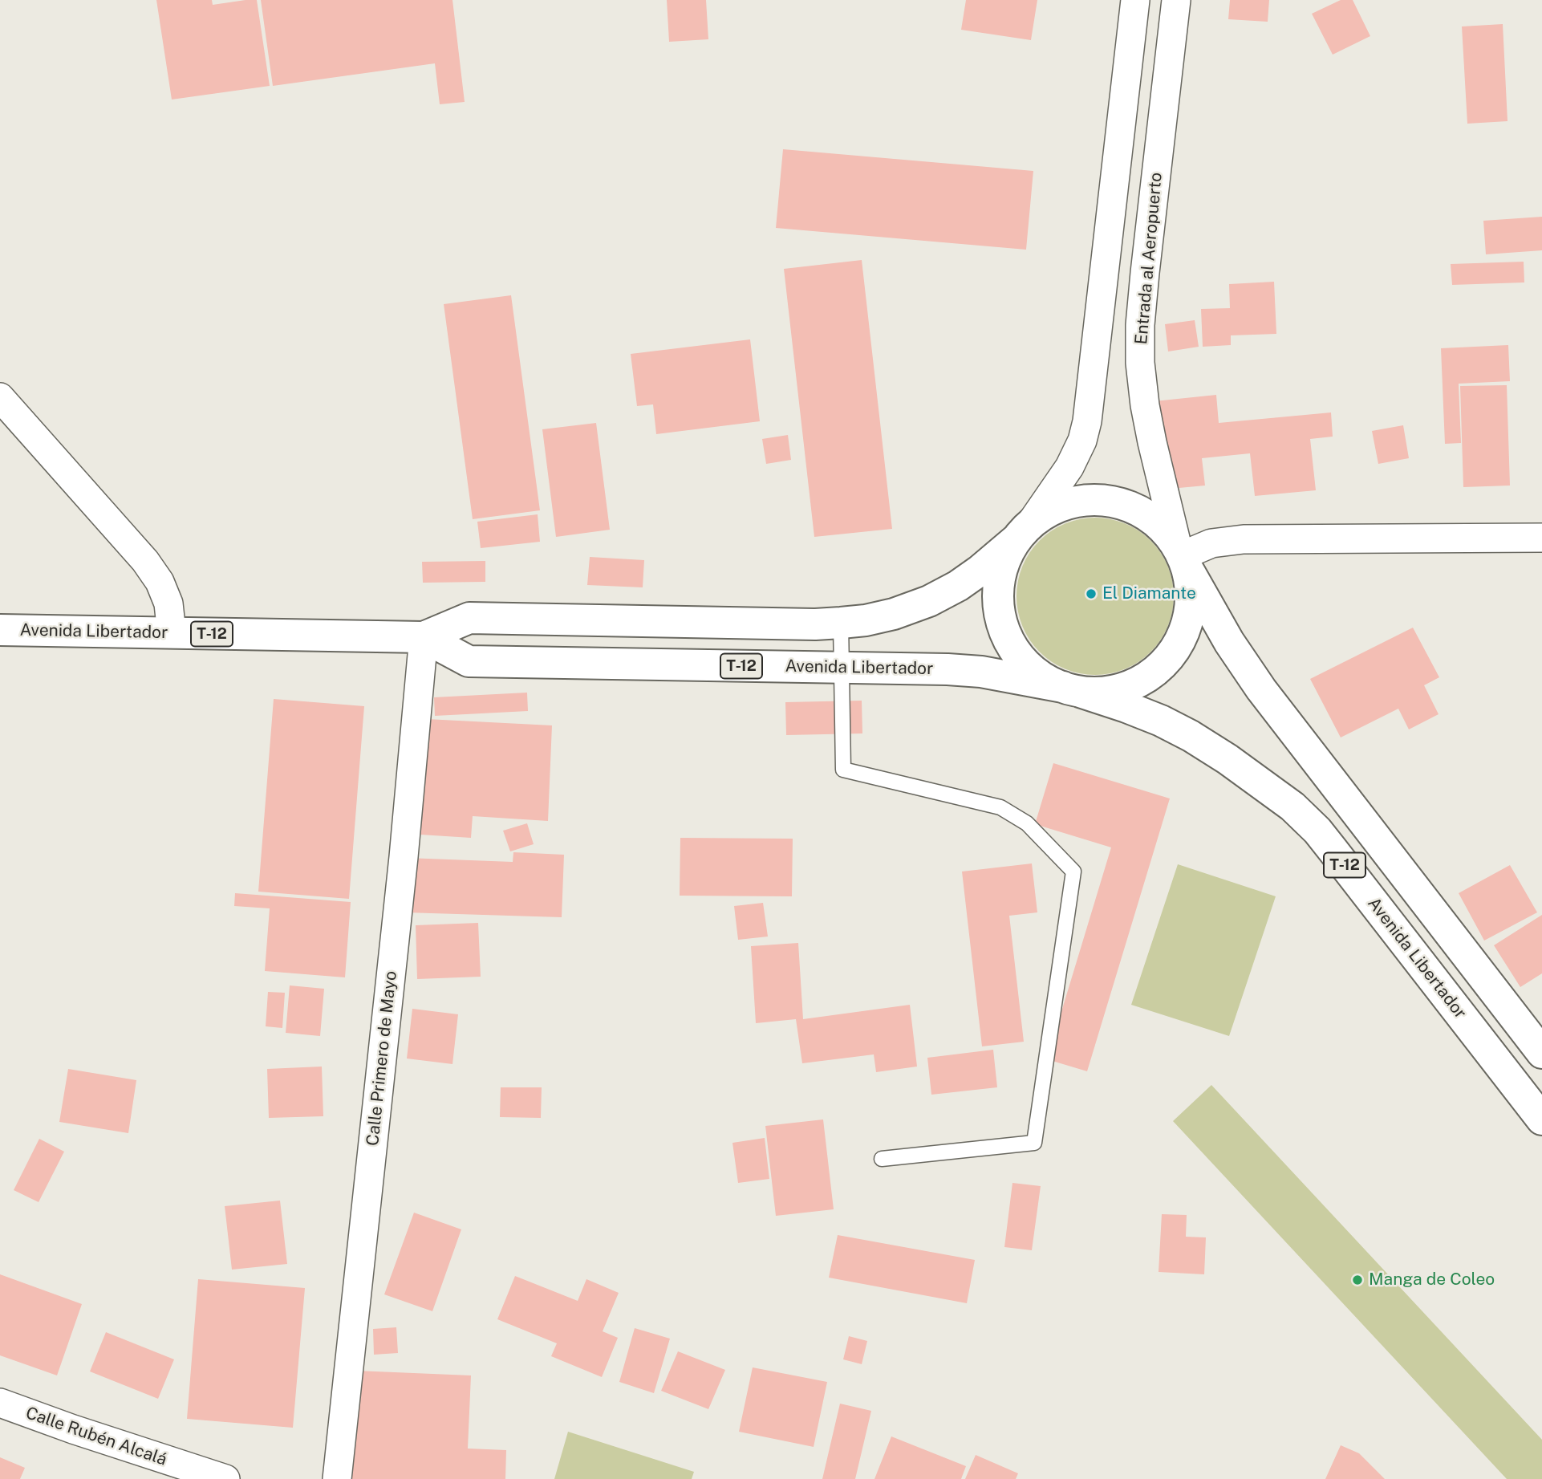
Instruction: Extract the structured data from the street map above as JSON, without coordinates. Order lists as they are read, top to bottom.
{
  "streets": {
    "highway": ["Avenida Libertador", "T-12"],
    "street": ["Entrada al Aeropuerto", "Calle Primero de Mayo", "Calle Rubén Alcalá"]
  },
  "crossings": [
    ["Entrada al Aeropuerto", "Avenida Libertador"],
    ["Entrada al Aeropuerto", "T-12"],
    ["Avenida Libertador", "T-12"],
    ["Avenida Libertador", "Calle Primero de Mayo"]
  ],
  "places": ["El Diamante", "Manga de Coleo"]
}
